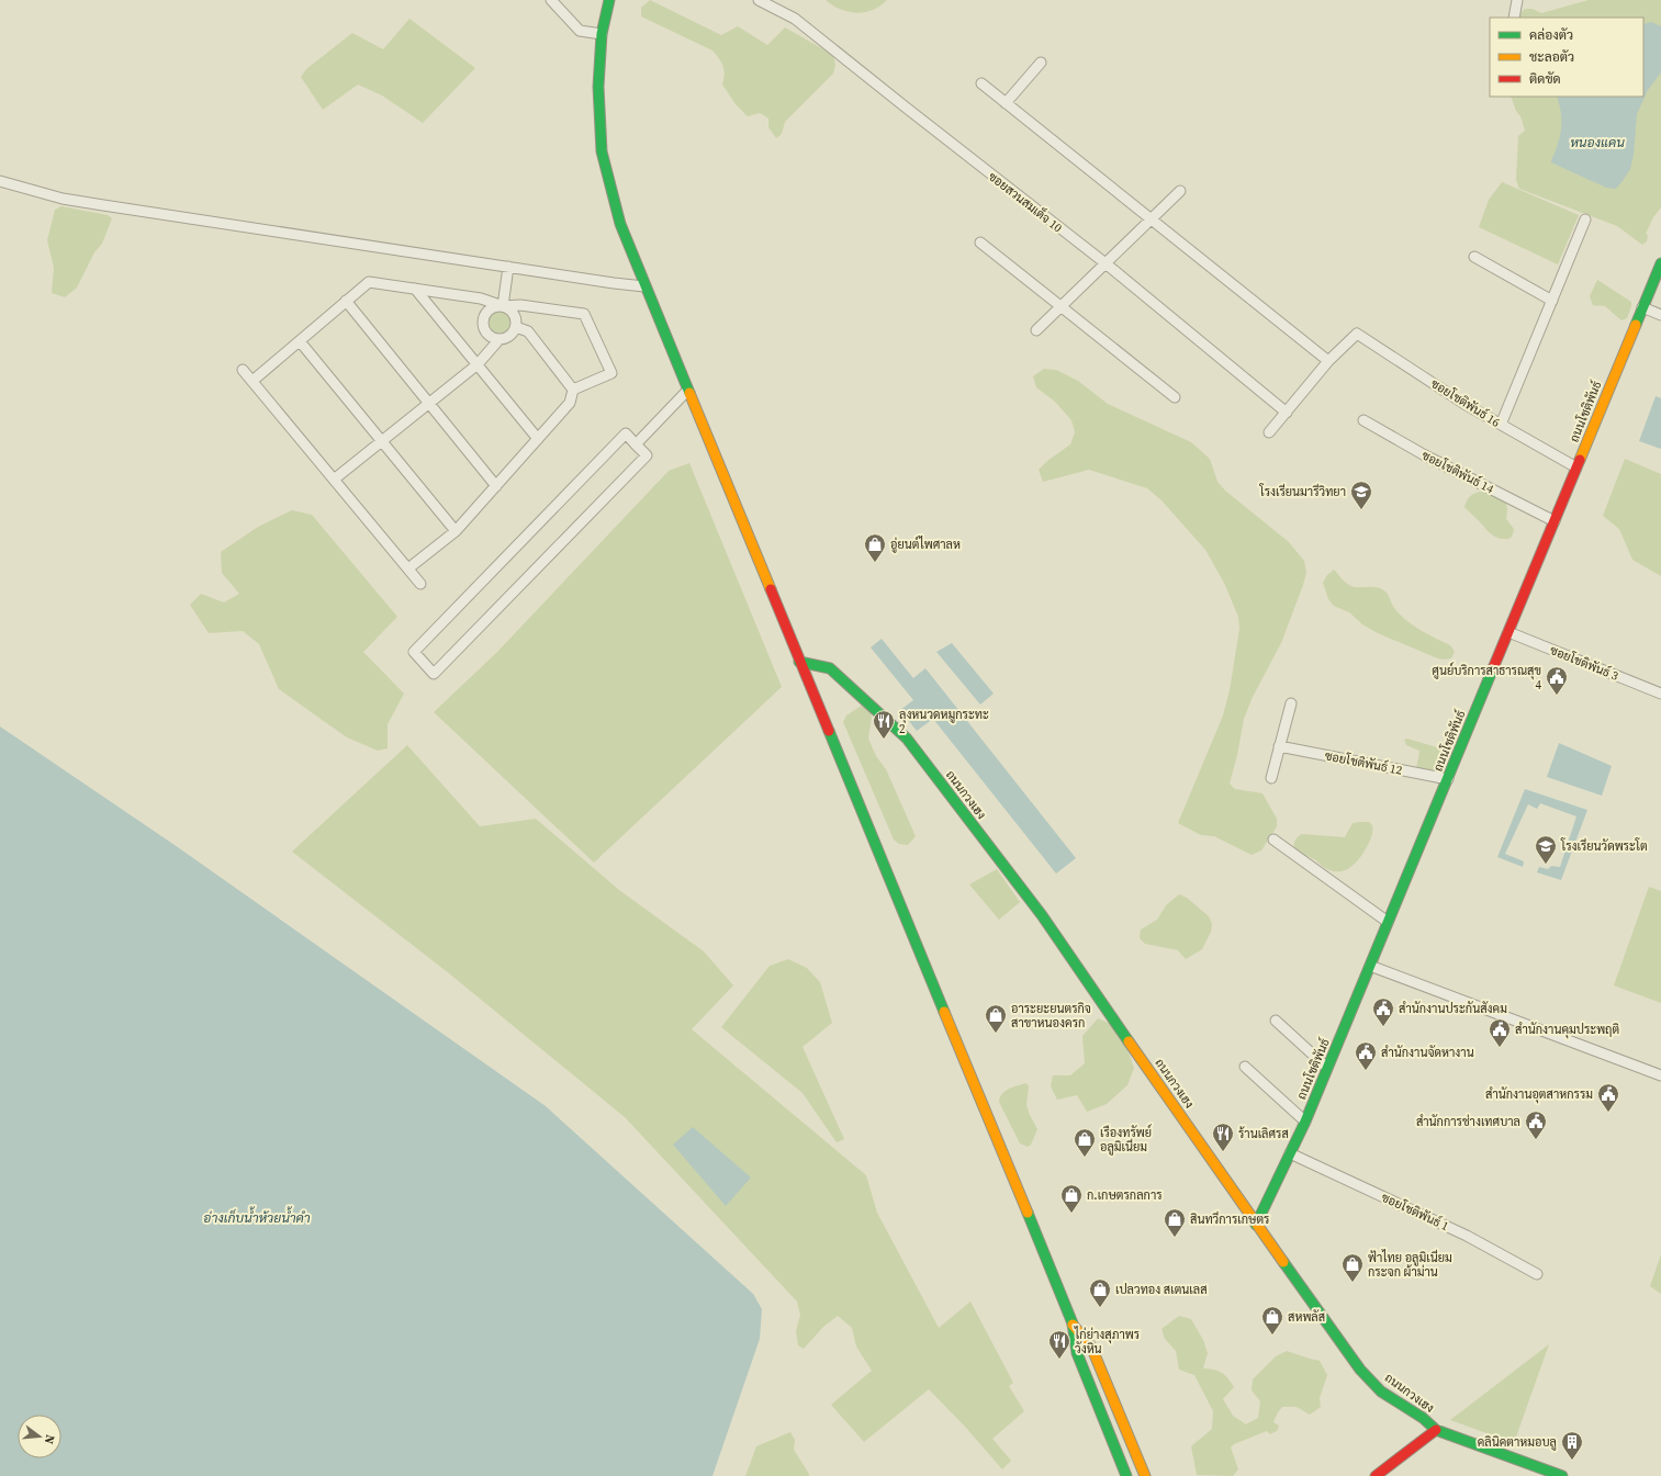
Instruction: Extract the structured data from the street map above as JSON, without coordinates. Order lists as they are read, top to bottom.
{
  "streets": {
    "street": [
      "ซอยสวนสมเด็จ 10",
      "ซอยโชติพันธ์ 16",
      "ถนนโชติพันธ์",
      "ซอยโชติพันธ์ 14",
      "ซอยโชติพันธ์ 3",
      "ซอยโชติพันธ์ 12",
      "ถนนกวงเฮง",
      "ซอยโชติพันธ์ 1"
    ]
  },
  "crossings": [
    ["ซอยโชติพันธ์ 16", "ถนนโชติพันธ์"],
    ["ถนนโชติพันธ์", "ซอยโชติพันธ์ 14"],
    ["ถนนโชติพันธ์", "ซอยโชติพันธ์ 3"],
    ["ถนนโชติพันธ์", "ซอยโชติพันธ์ 12"],
    ["ถนนโชติพันธ์", "ถนนกวงเฮง"],
    ["ถนนโชติพันธ์", "ซอยโชติพันธ์ 1"]
  ],
  "water": ["หนองแคน", "อ่างเก็บน้ำห้วยน้ำคำ"],
  "places": {
    "school or university": ["โรงเรียนมารีวิทยา", "โรงเรียนวัดพระโต"],
    "shop": [
      "อู่ยนต์ไพศาลห",
      "อาระยะยนตรกิจ สาขาหนองครก",
      "เรืองทรัพย์ อลูมิเนียม",
      "ก.เกษตรกลการ",
      "สินทวีการเกษตร",
      "ฟ้าไทย อลูมิเนียม กระจก ผ้าม่าน",
      "เปลวทอง สเตนเลส",
      "สหพลัส"
    ],
    "public building": [
      "ศูนย์บริการสาธารณสุข 4",
      "สำนักงานประกันสังคม",
      "สำนักงานคุมประพฤติ",
      "สำนักงานจัดหางาน",
      "สำนักงานอุตสาหกรรม",
      "สำนักการช่างเทศบาล"
    ],
    "restaurant": ["ลุงหนวดหมูกระทะ 2", "ร้านเลิศรส", "ไก่ย่างสุภาพร วังหิน"],
    "building": ["คลินิคตาหมอบลู"]
  },
  "legend": ["คล่องตัว", "ชะลอตัว", "ติดขัด"],
  "north": "right"
}
